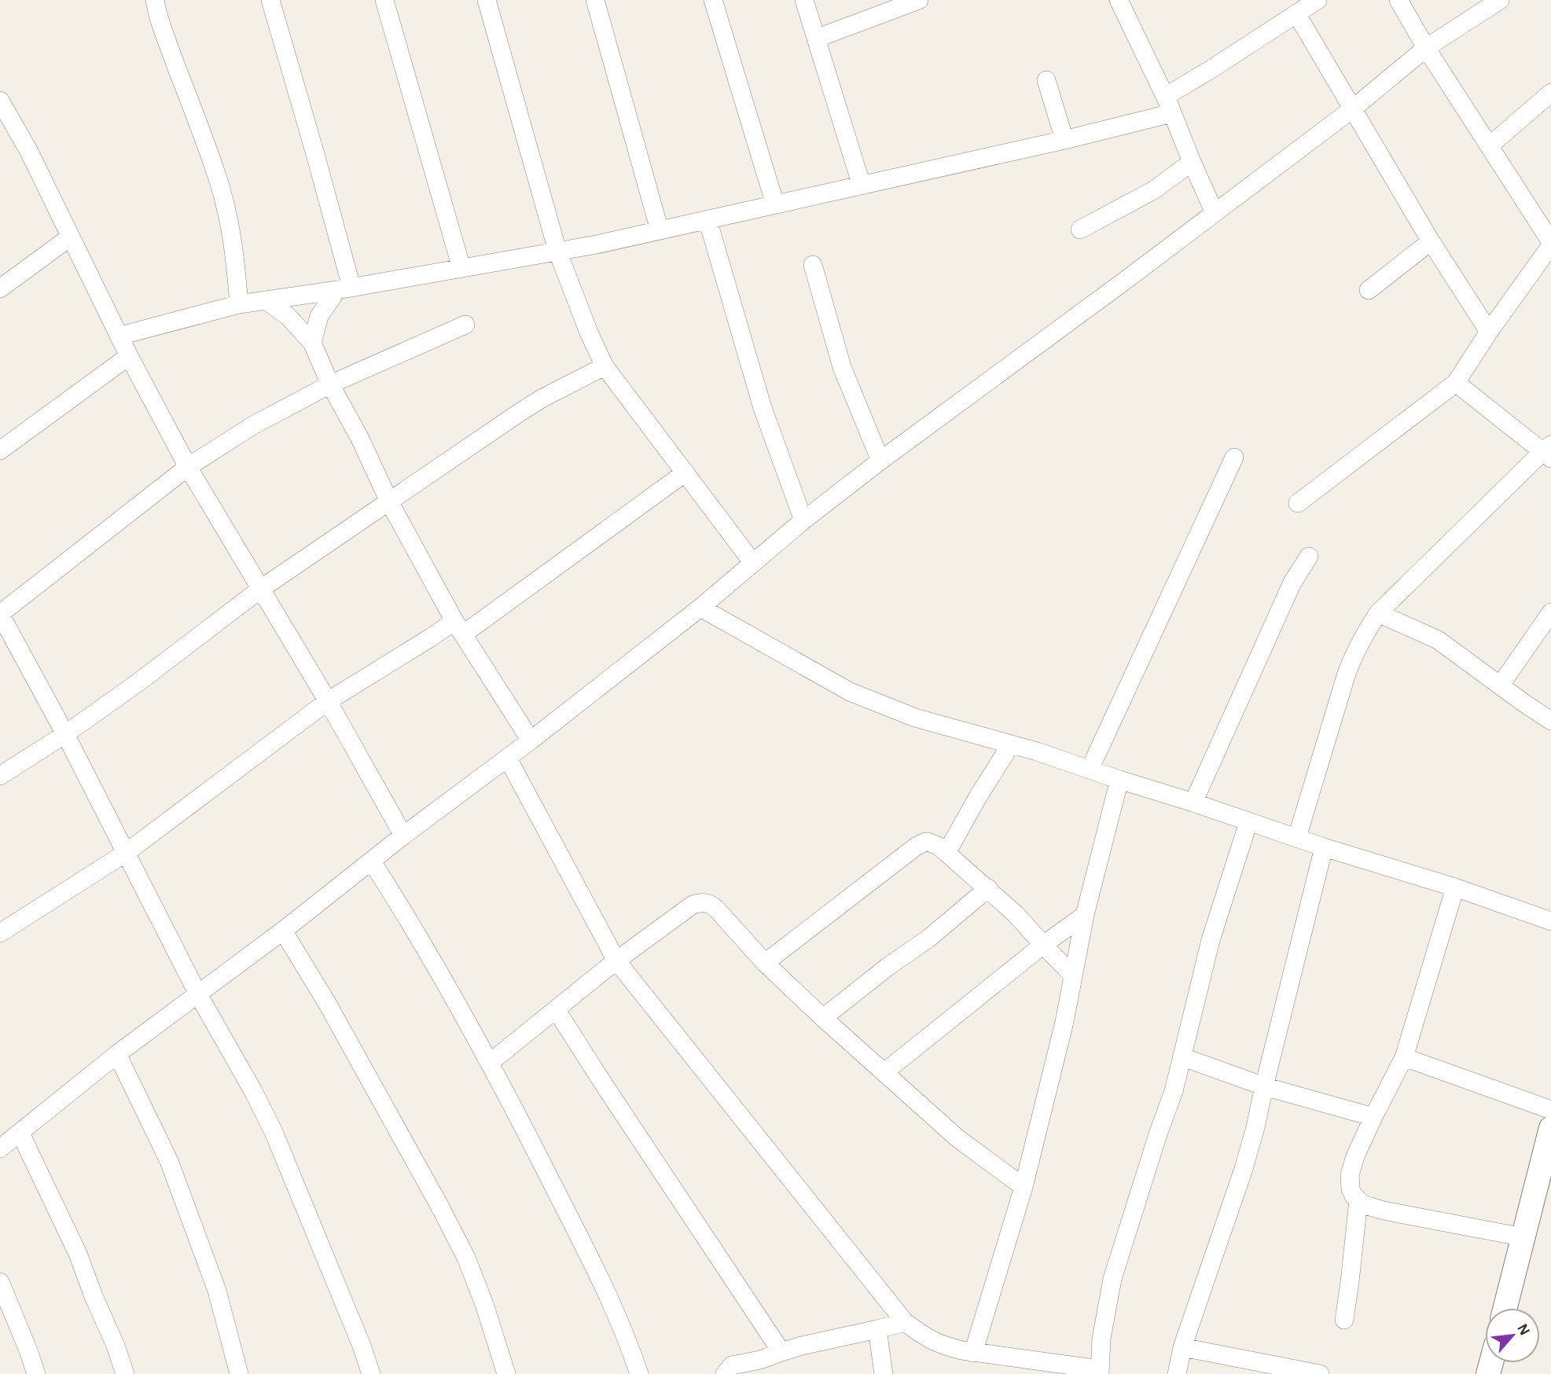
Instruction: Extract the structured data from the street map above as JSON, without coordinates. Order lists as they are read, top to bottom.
{
  "north": "top right"
}
